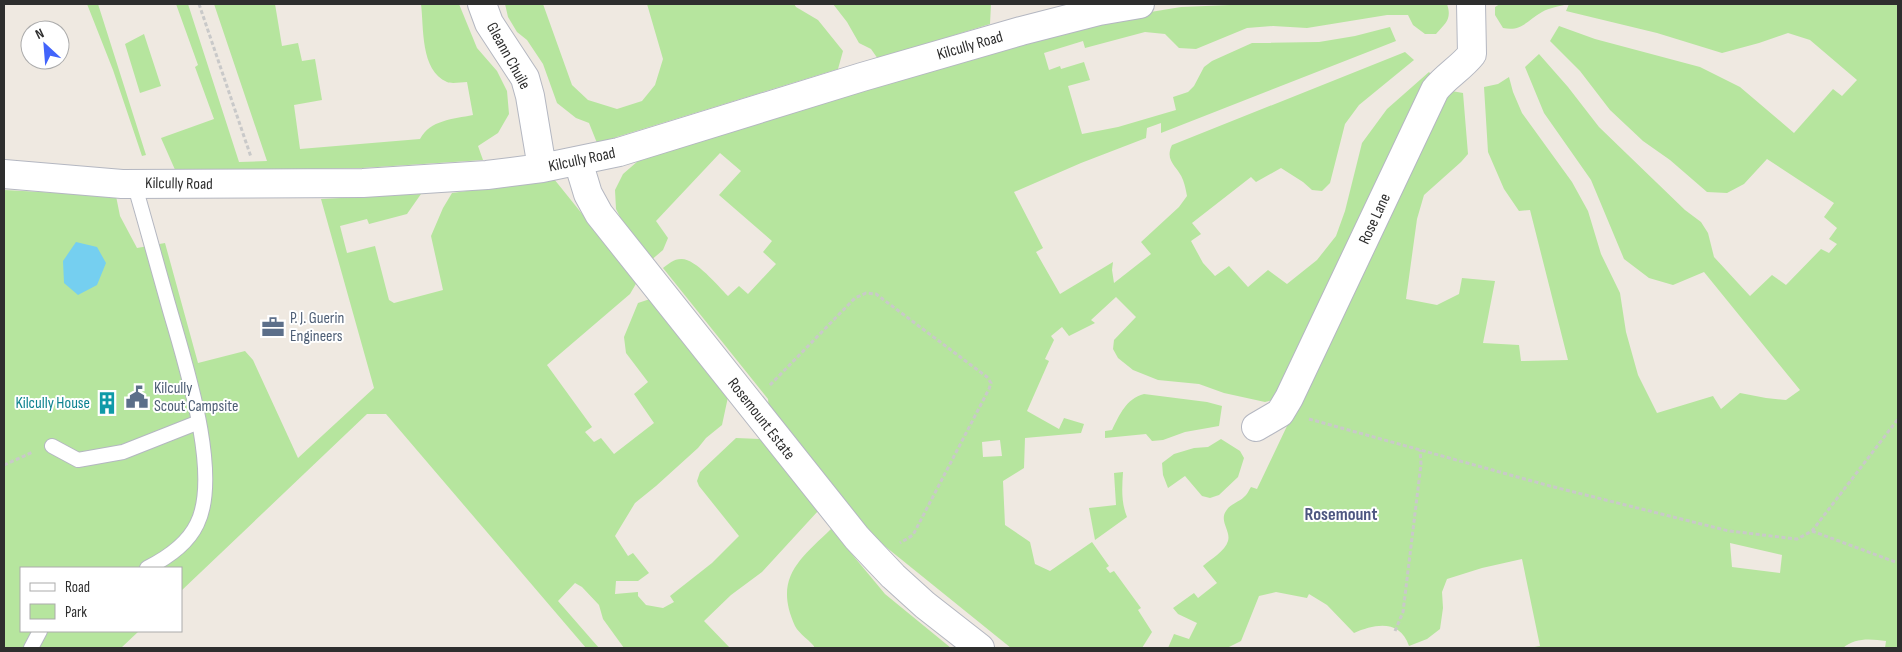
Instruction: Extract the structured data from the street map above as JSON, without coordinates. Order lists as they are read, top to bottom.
{
  "streets": {
    "street": [
      "Kilcully Road",
      "Gleann Chuile",
      "Rose Lane",
      "Rosemount Estate"
    ]
  },
  "crossings": [
    ["Kilcully Road", "Gleann Chuile"],
    ["Kilcully Road", "Rosemount Estate"]
  ],
  "districts": ["Rosemount"],
  "places": {
    "office": ["P. J. Guerin Engineers"],
    "public building": ["Kilcully Scout Campsite"],
    "building": ["Kilcully House"]
  },
  "legend": ["Road", "Park"],
  "north": "top left"
}
